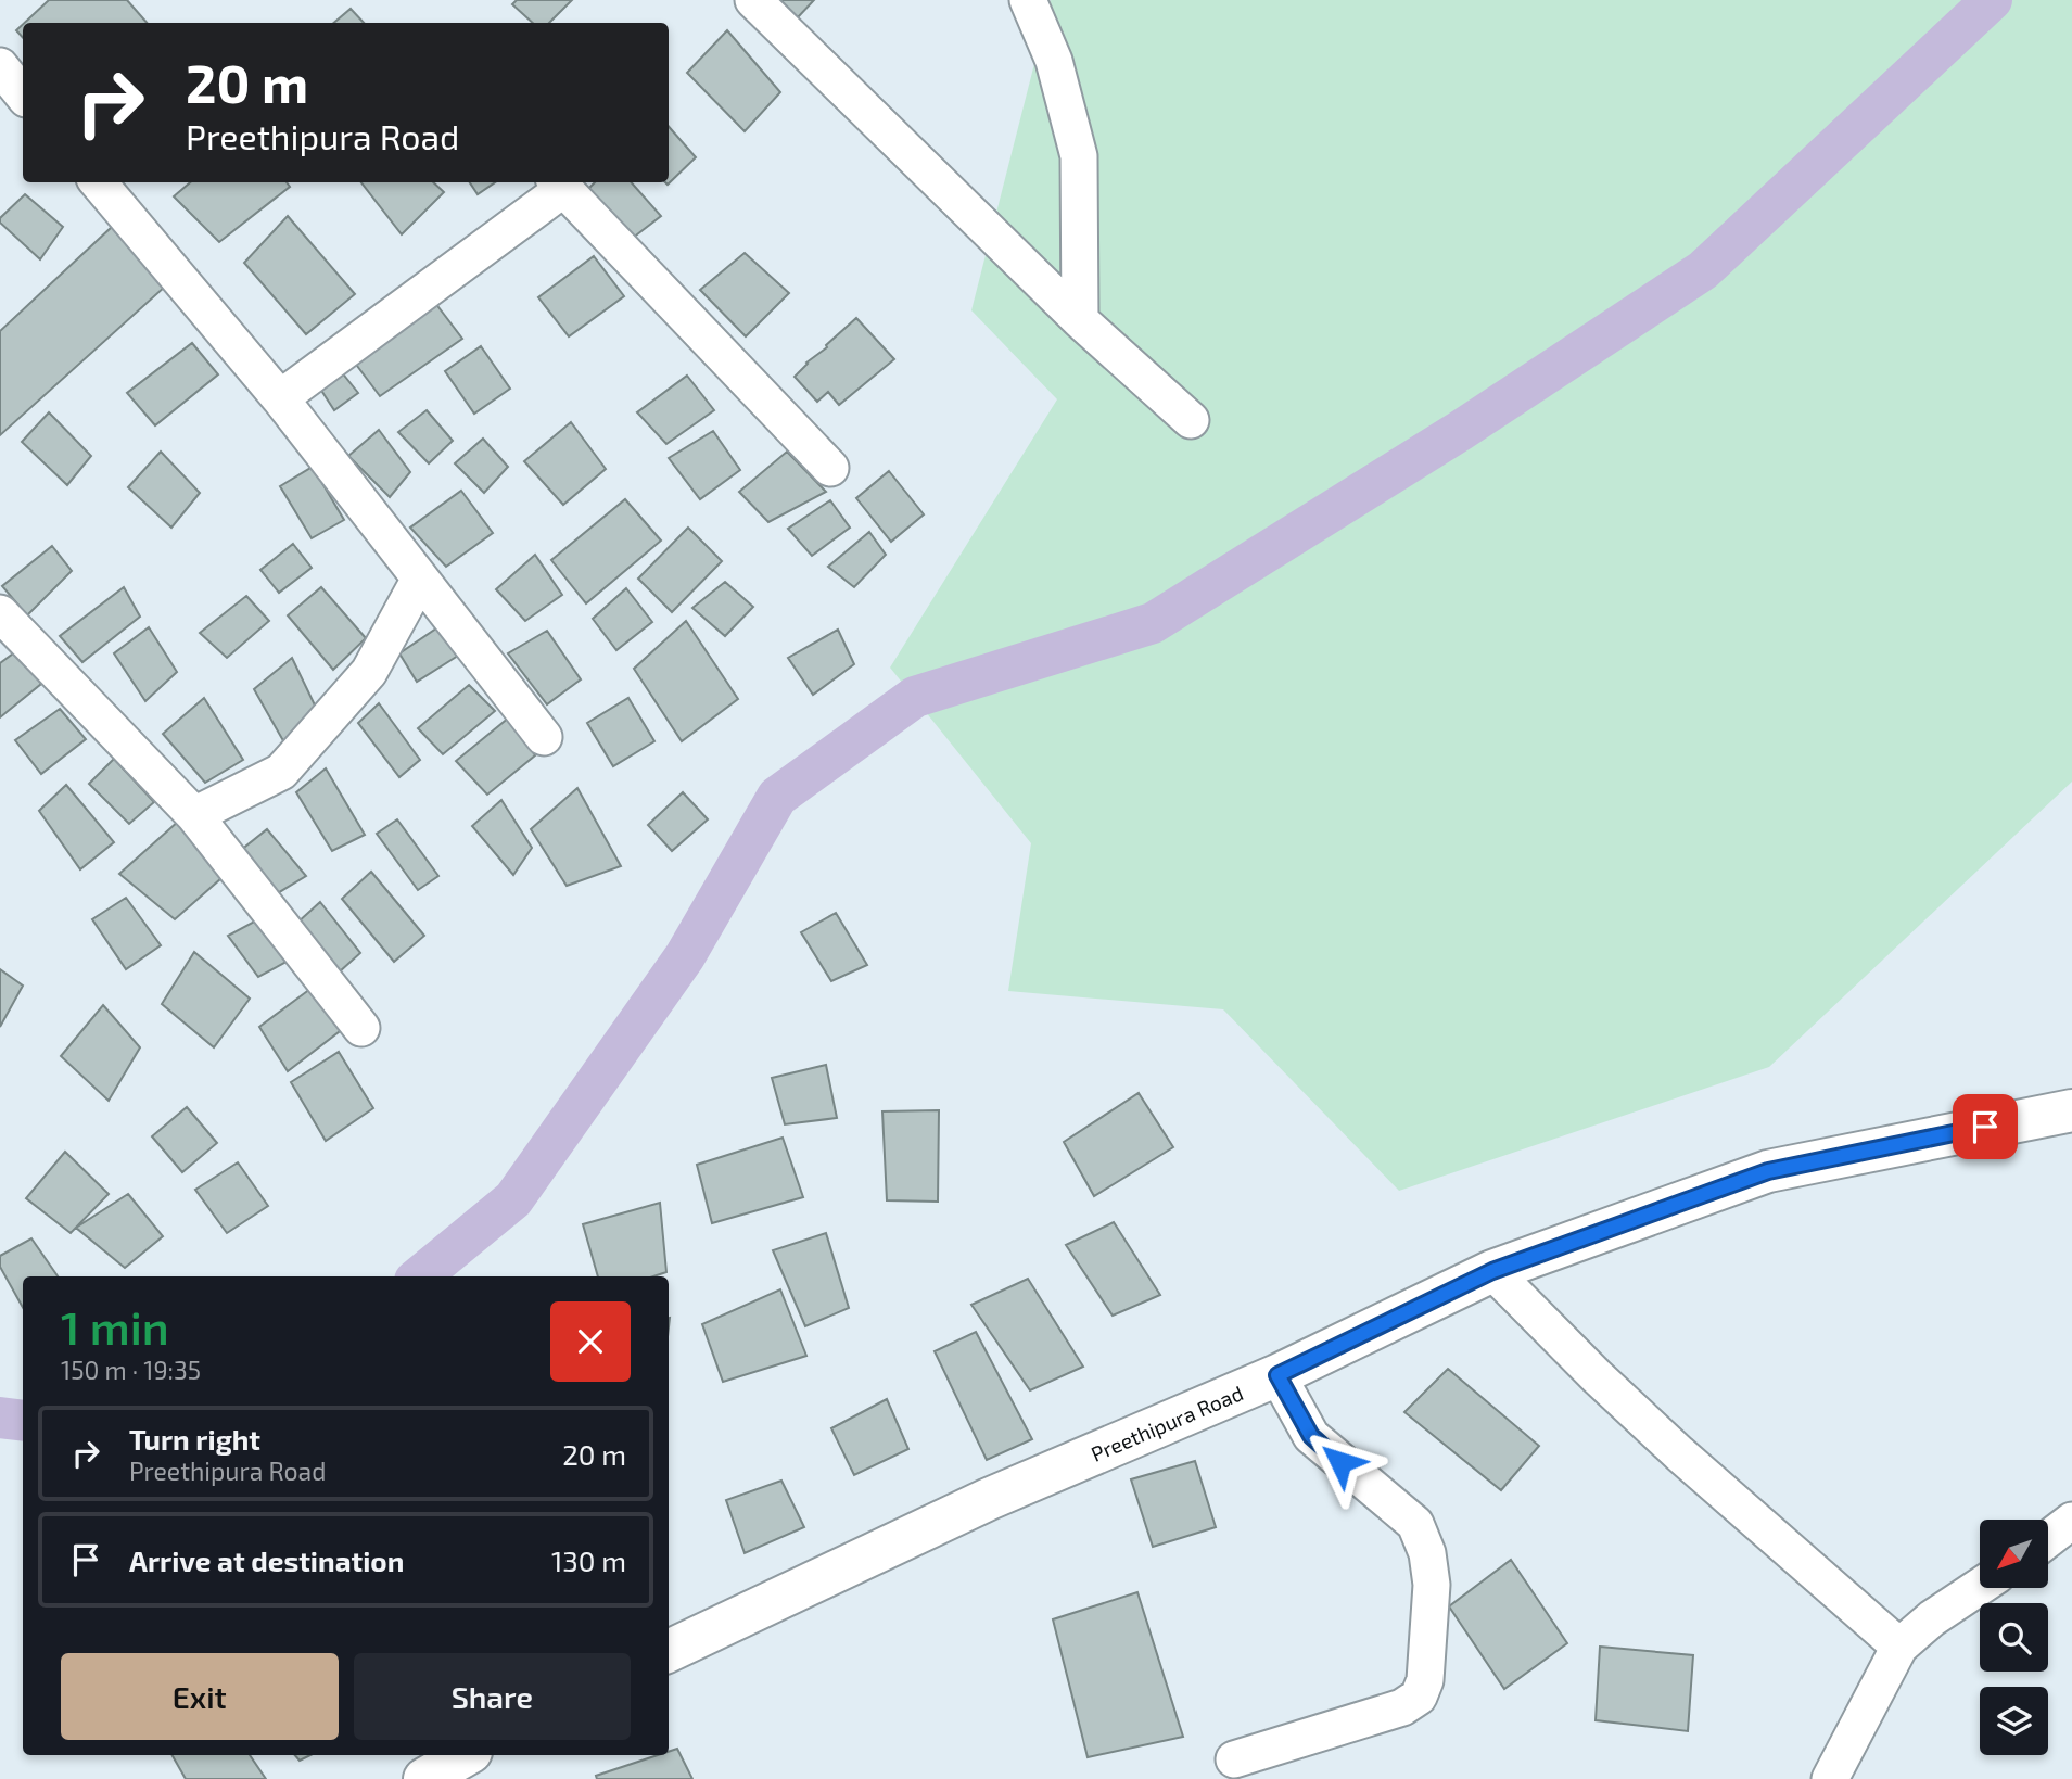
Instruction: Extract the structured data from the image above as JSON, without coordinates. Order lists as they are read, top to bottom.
{
  "streets": {
    "street": ["Preethipura Road"]
  },
  "north": "bottom left",
  "page": {
    "turn": ["20 m", "Preethipura Road"],
    "heading": ["1 min", "150 m · 19:35"],
    "list": [
      {
        "name": "Turn right",
        "note": "Preethipura Road",
        "value": "20 m"
      },
      {
        "name": "Arrive at destination",
        "value": "130 m"
      }
    ],
    "buttons": ["Exit", "Share"]
  }
}
